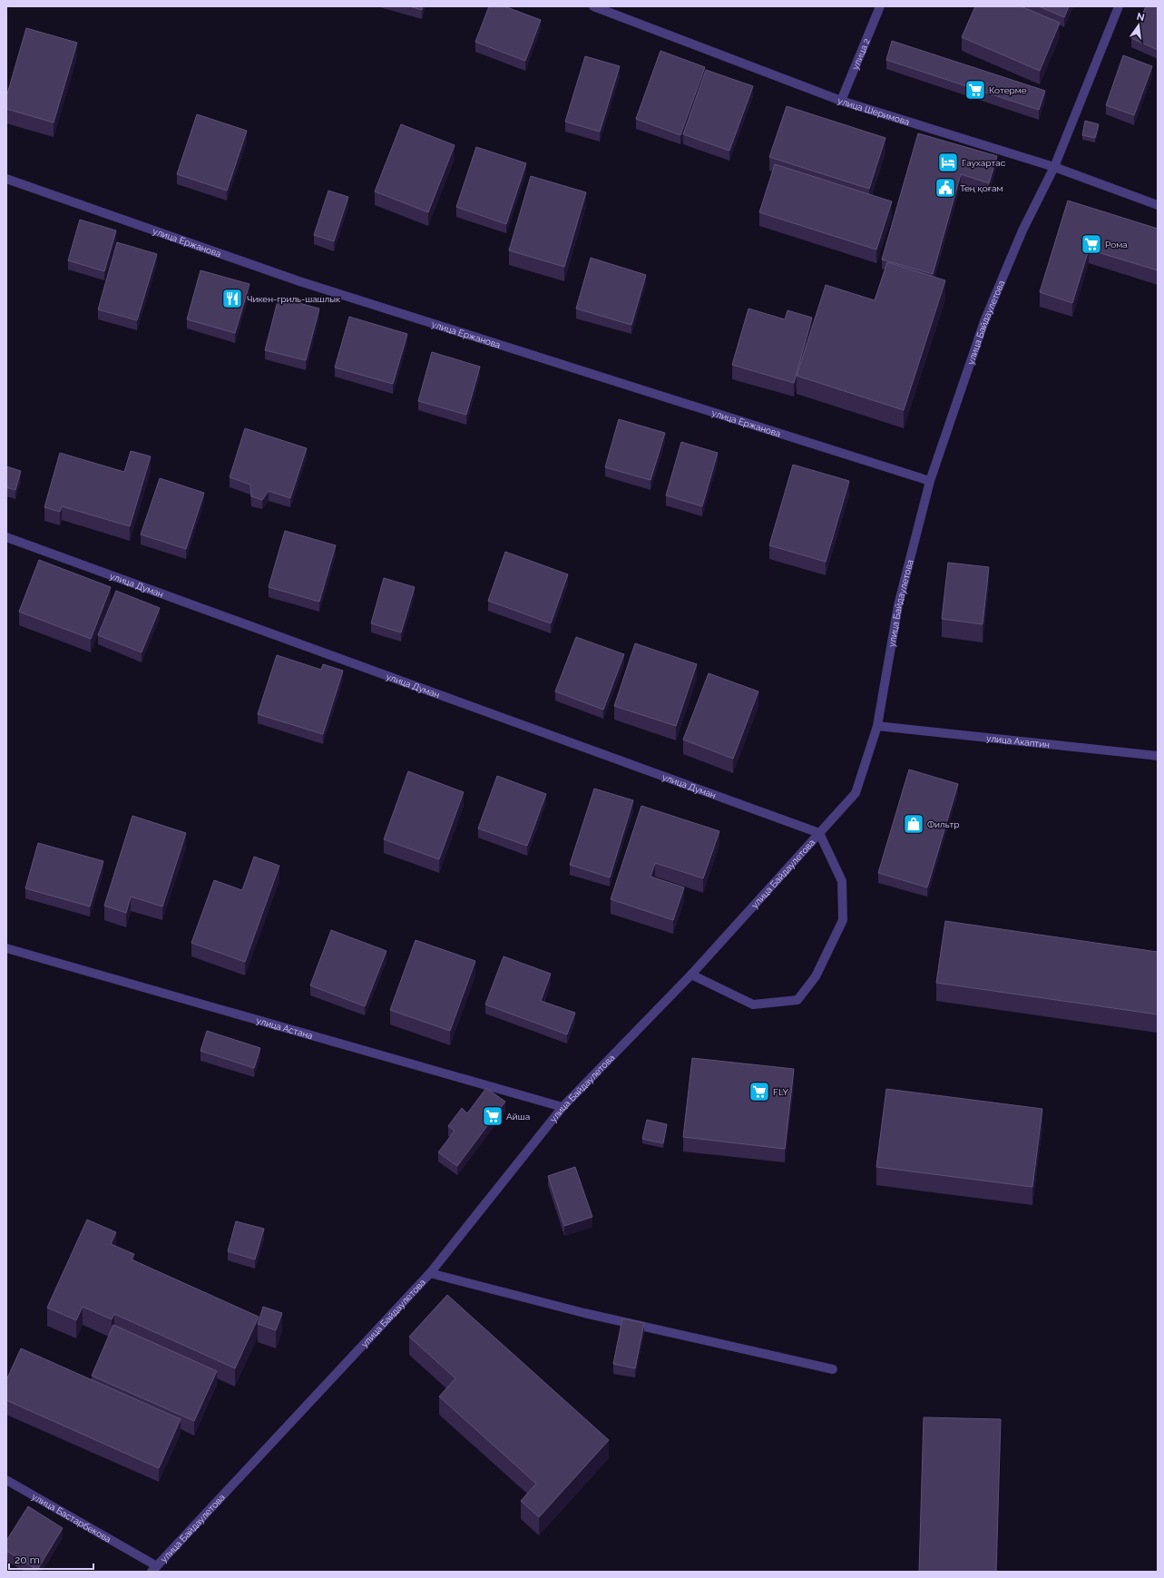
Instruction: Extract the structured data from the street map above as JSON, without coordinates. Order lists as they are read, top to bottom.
{
  "streets": {
    "street": [
      "улица 2",
      "улица Шеримова",
      "улица Ержанова",
      "улица Байдаулетова",
      "улица Думан",
      "улица Акаптин",
      "улица Астана",
      "улица Бастарбекова"
    ]
  },
  "crossings": [
    ["улица 2", "улица Шеримова"],
    ["улица Шеримова", "улица Байдаулетова"],
    ["улица Ержанова", "улица Байдаулетова"],
    ["улица Байдаулетова", "улица Думан"],
    ["улица Байдаулетова", "улица Акаптин"],
    ["улица Байдаулетова", "улица Астана"],
    ["улица Байдаулетова", "улица Бастарбекова"]
  ],
  "places": {
    "supermarket": [
      "Котерме",
      "Рома",
      "FLY",
      "Айша"
    ],
    "hotel": ["Гаухартас"],
    "public building": ["Тең қоғам"],
    "restaurant": ["Чикен-гриль-шашлык"],
    "shop": ["Фильтр"]
  },
  "scale_bar": "20 m",
  "north": "top"
}
